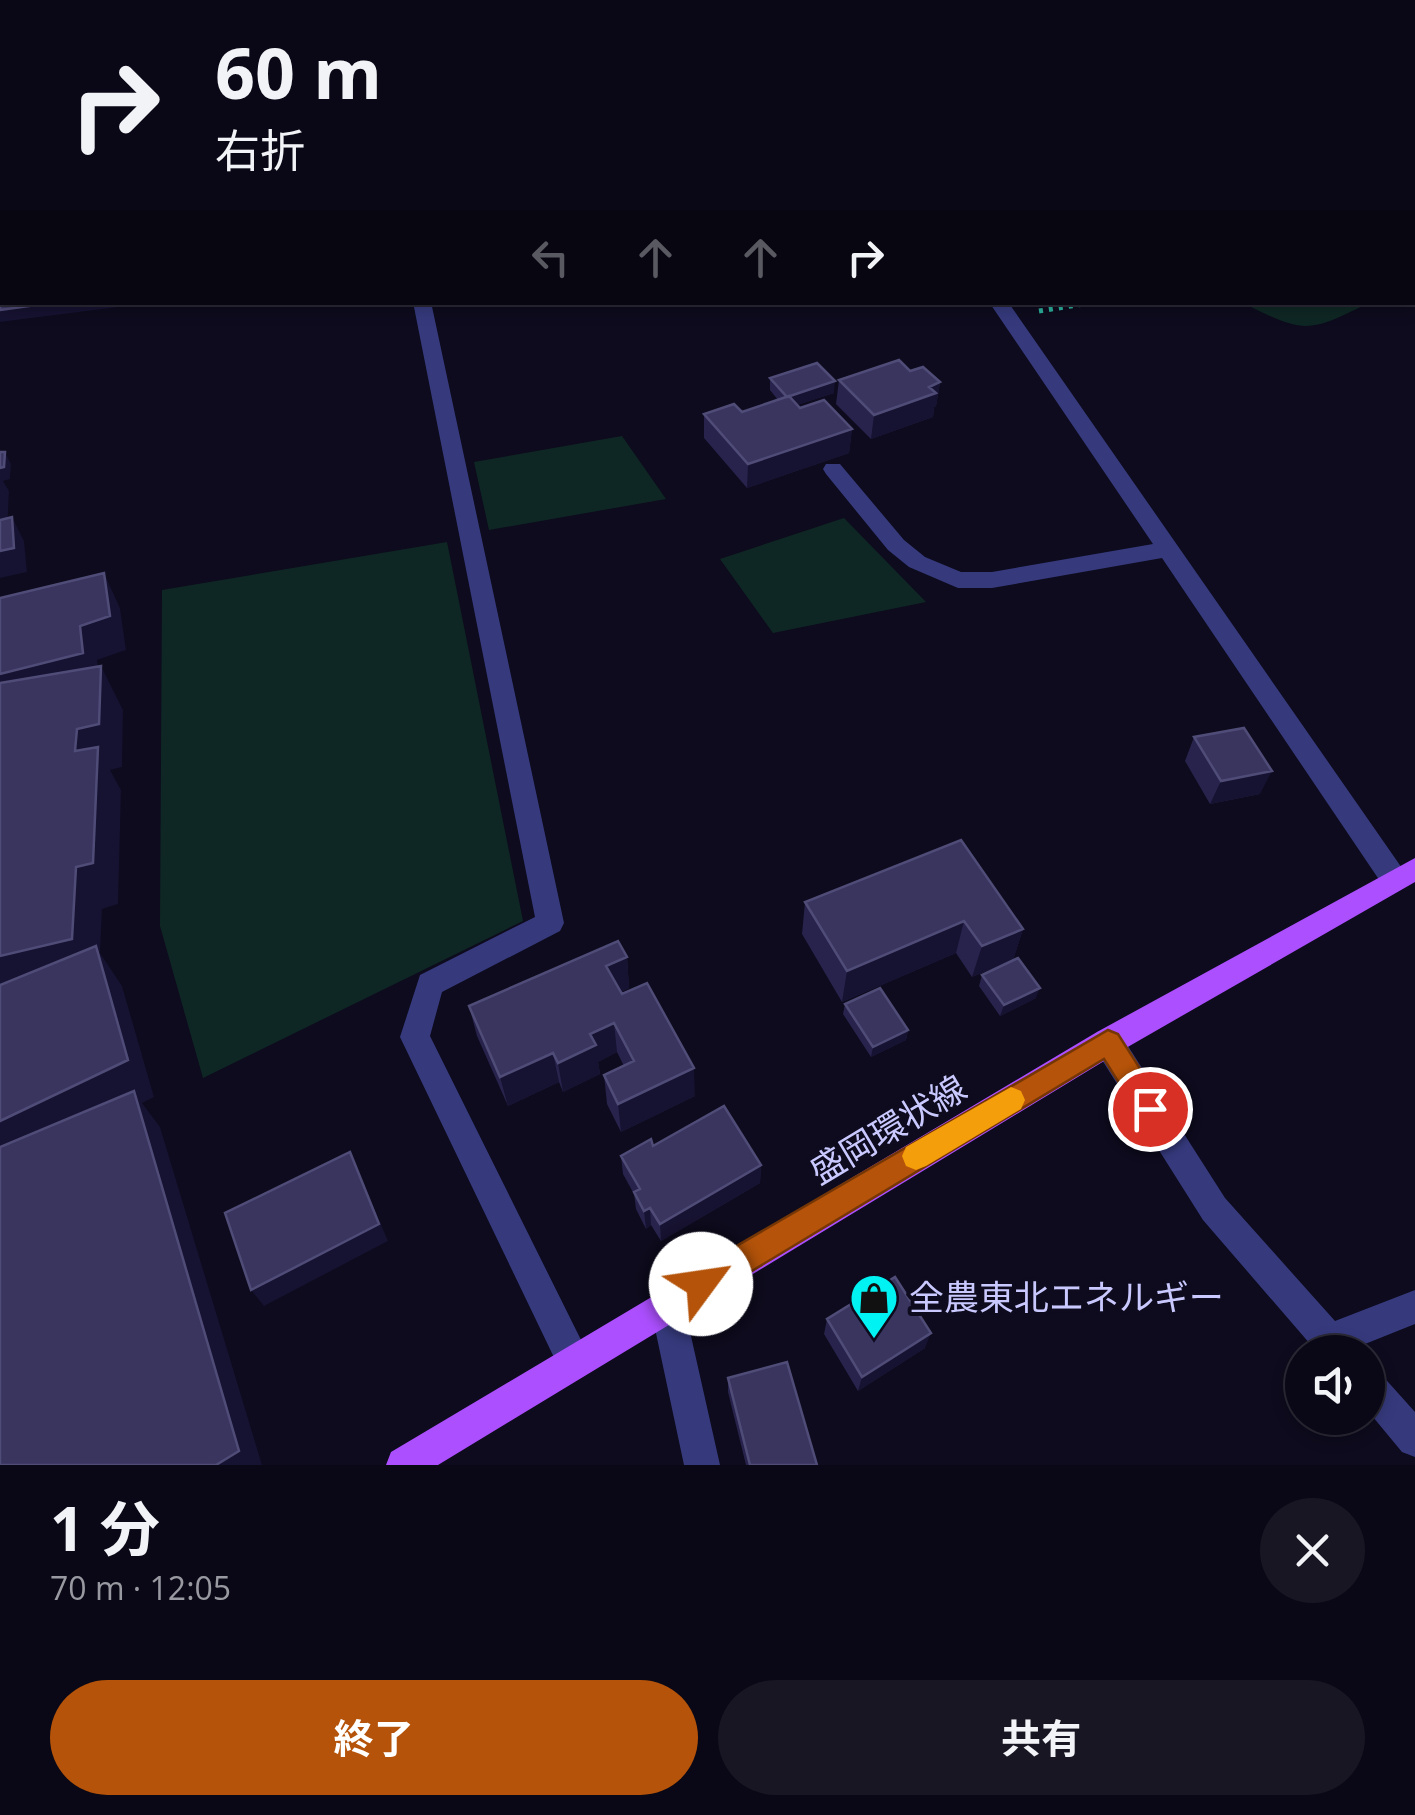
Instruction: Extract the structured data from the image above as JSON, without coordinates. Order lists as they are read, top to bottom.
{
  "streets": {
    "main road": ["盛岡環状線"]
  },
  "places": {
    "shop": ["全農東北エネルギー"]
  },
  "page": {
    "turn": ["60 m", "右折"],
    "heading": ["1 分", "70 m · 12:05"],
    "buttons": ["終了", "共有"]
  }
}
